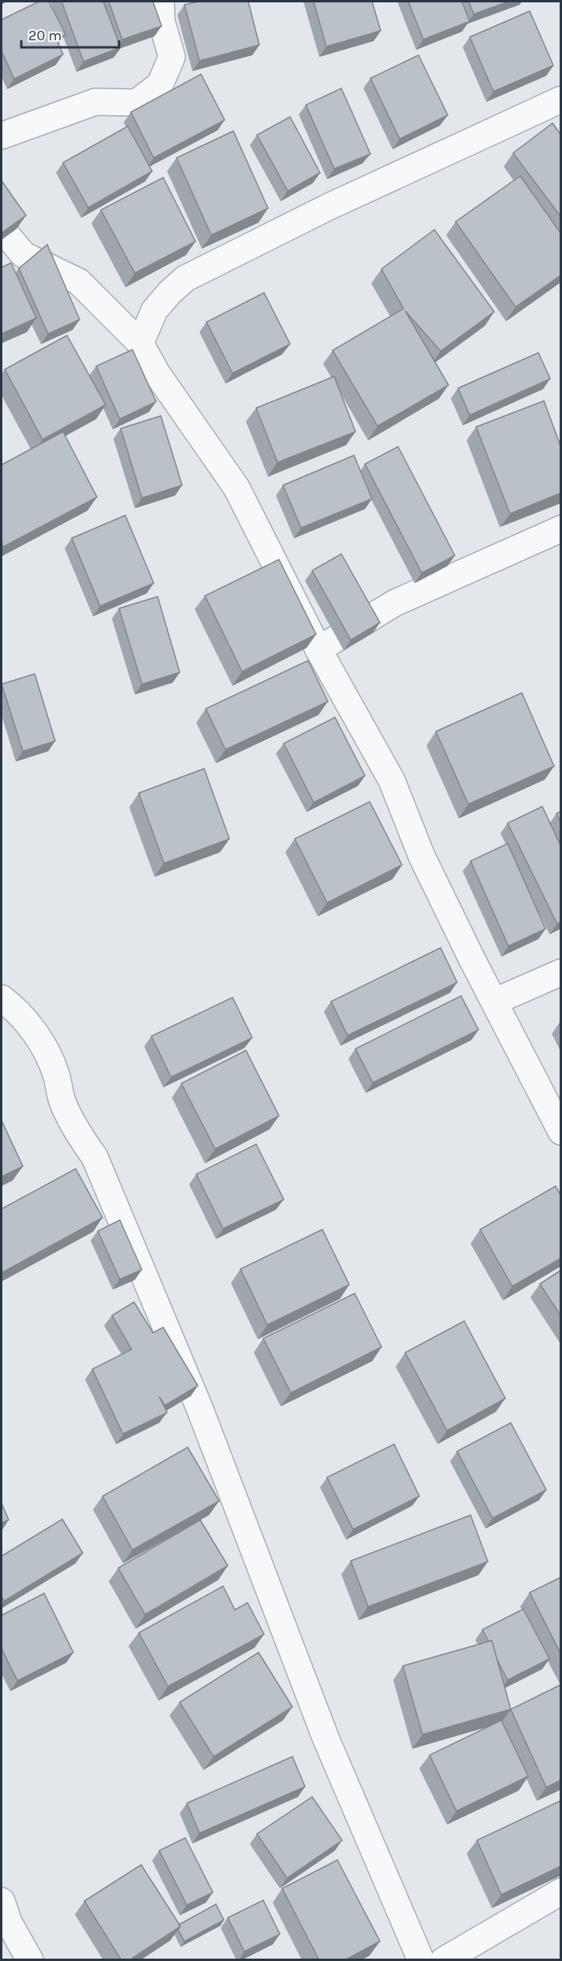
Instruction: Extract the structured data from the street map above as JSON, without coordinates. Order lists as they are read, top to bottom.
{
  "scale_bar": "20 m"
}
